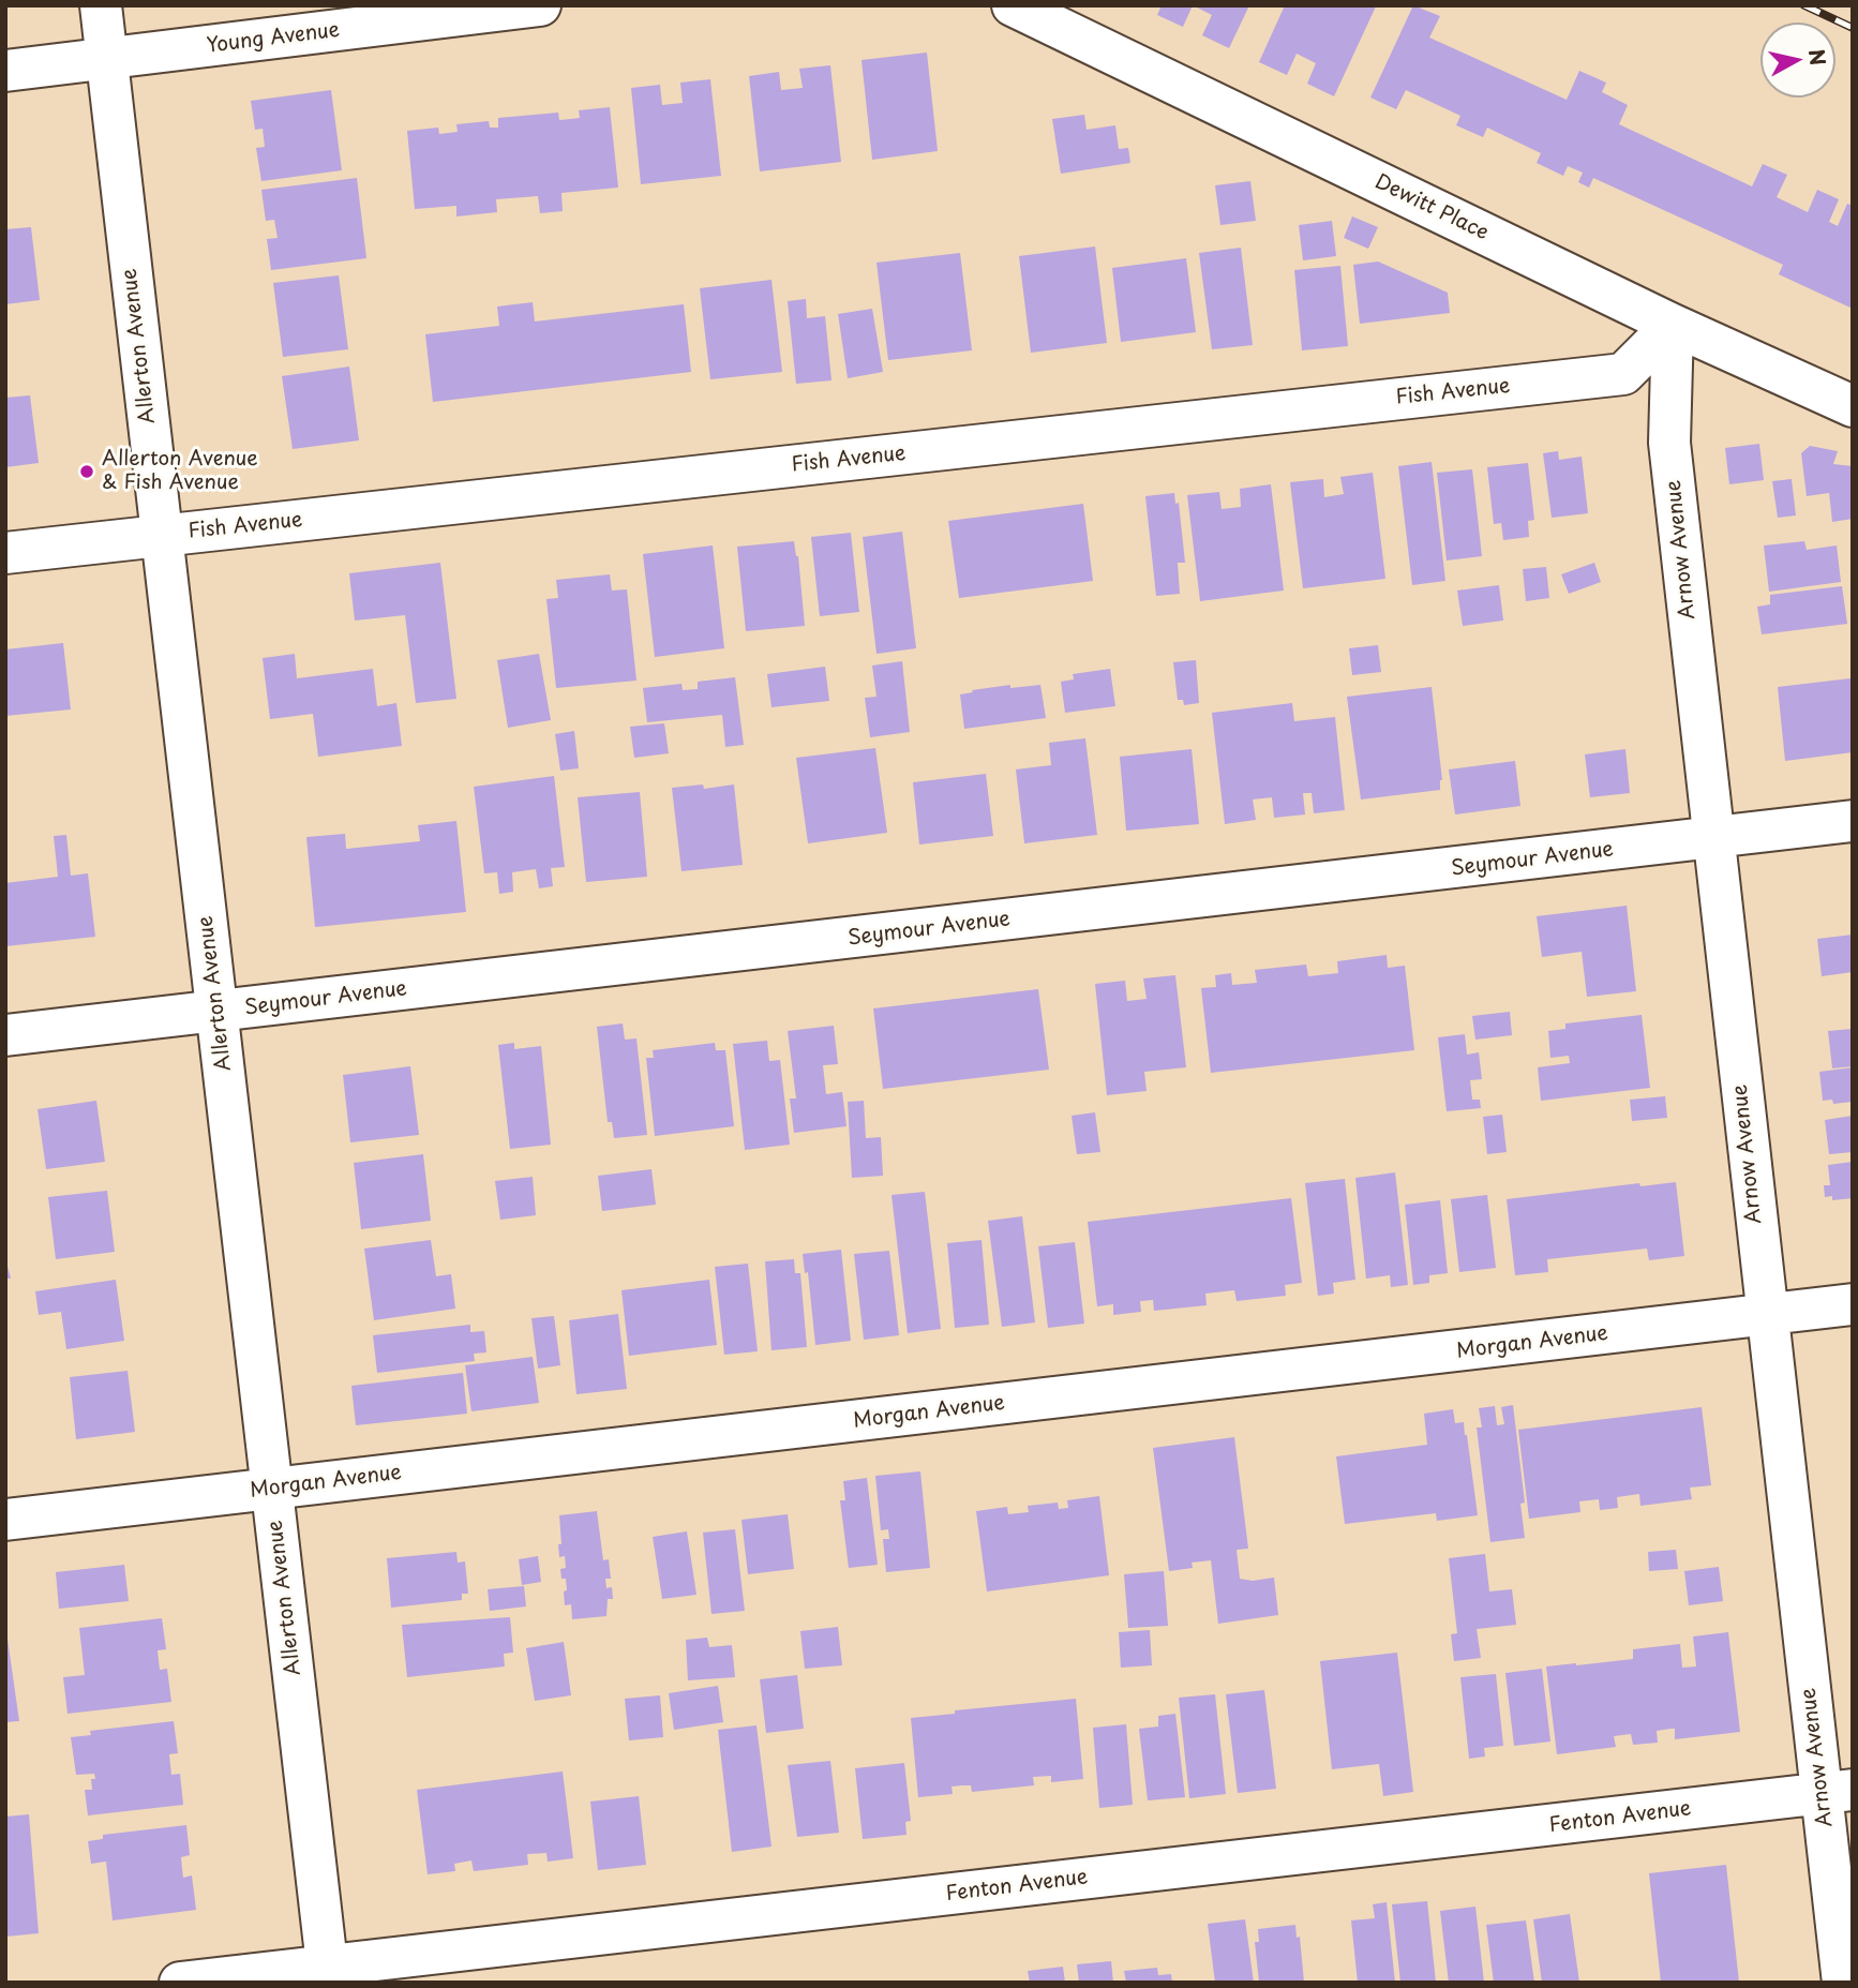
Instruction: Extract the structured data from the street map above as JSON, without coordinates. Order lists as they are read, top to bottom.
{
  "streets": {
    "street": [
      "Young Avenue",
      "Dewitt Place",
      "Allerton Avenue",
      "Fish Avenue",
      "Arnow Avenue",
      "Seymour Avenue",
      "Morgan Avenue",
      "Fenton Avenue"
    ]
  },
  "crossings": [
    ["Young Avenue", "Allerton Avenue"],
    ["Dewitt Place", "Fish Avenue"],
    ["Dewitt Place", "Arnow Avenue"],
    ["Allerton Avenue", "Fish Avenue"],
    ["Allerton Avenue", "Seymour Avenue"],
    ["Allerton Avenue", "Morgan Avenue"],
    ["Allerton Avenue", "Fenton Avenue"],
    ["Fish Avenue", "Arnow Avenue"],
    ["Arnow Avenue", "Seymour Avenue"],
    ["Arnow Avenue", "Morgan Avenue"],
    ["Arnow Avenue", "Fenton Avenue"]
  ],
  "places": ["Allerton Avenue & Fish Avenue"],
  "north": "right"
}
